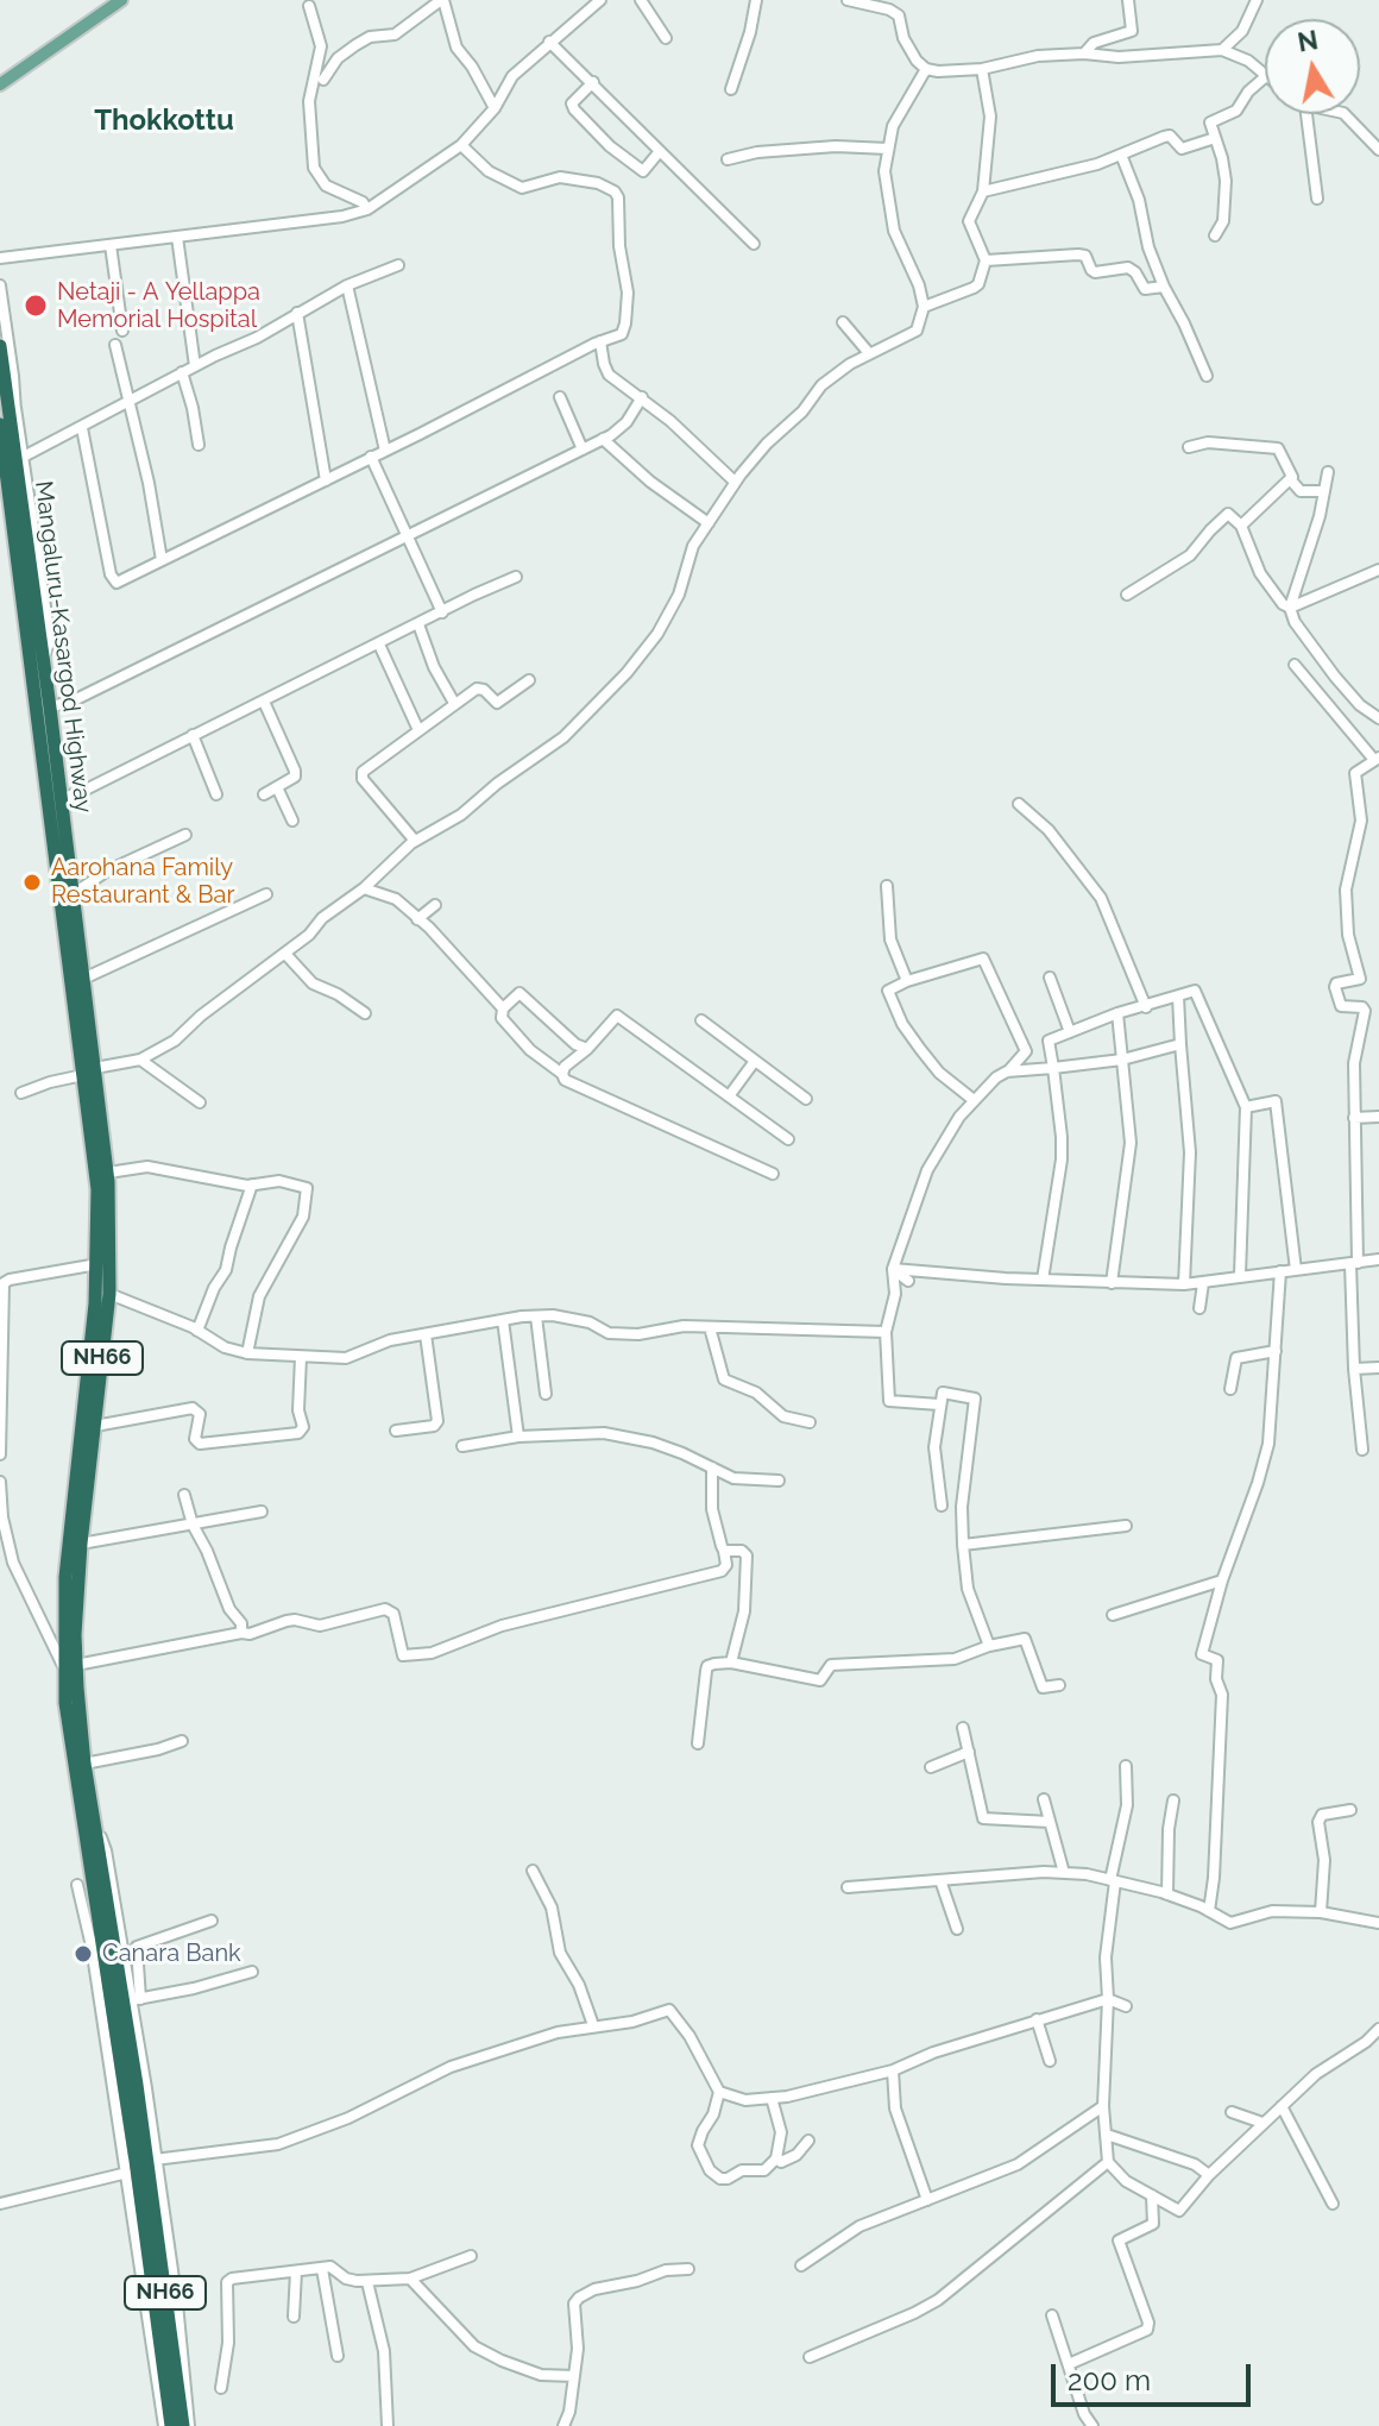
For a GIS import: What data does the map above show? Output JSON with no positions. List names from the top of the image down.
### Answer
{
  "streets": {
    "highway": ["Mangaluru-Kasargod Highway", "NH66"]
  },
  "districts": ["Thokkottu"],
  "places": ["Netaji - A Yellappa Memorial Hospital", "Aarohana Family Restaurant & Bar", "Canara Bank"],
  "scale_bar": "200 m",
  "north": "top"
}
